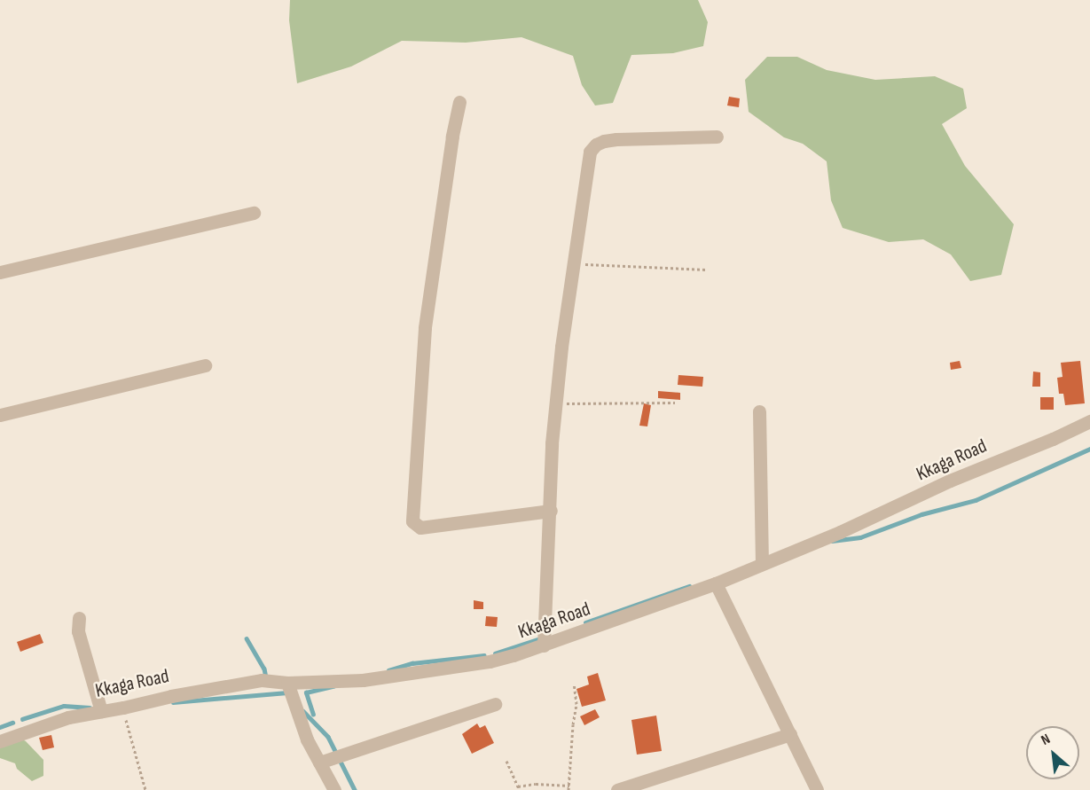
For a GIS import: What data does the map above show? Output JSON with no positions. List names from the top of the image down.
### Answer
{
  "streets": {
    "street": ["Kkaga Road"]
  },
  "north": "top left"
}
